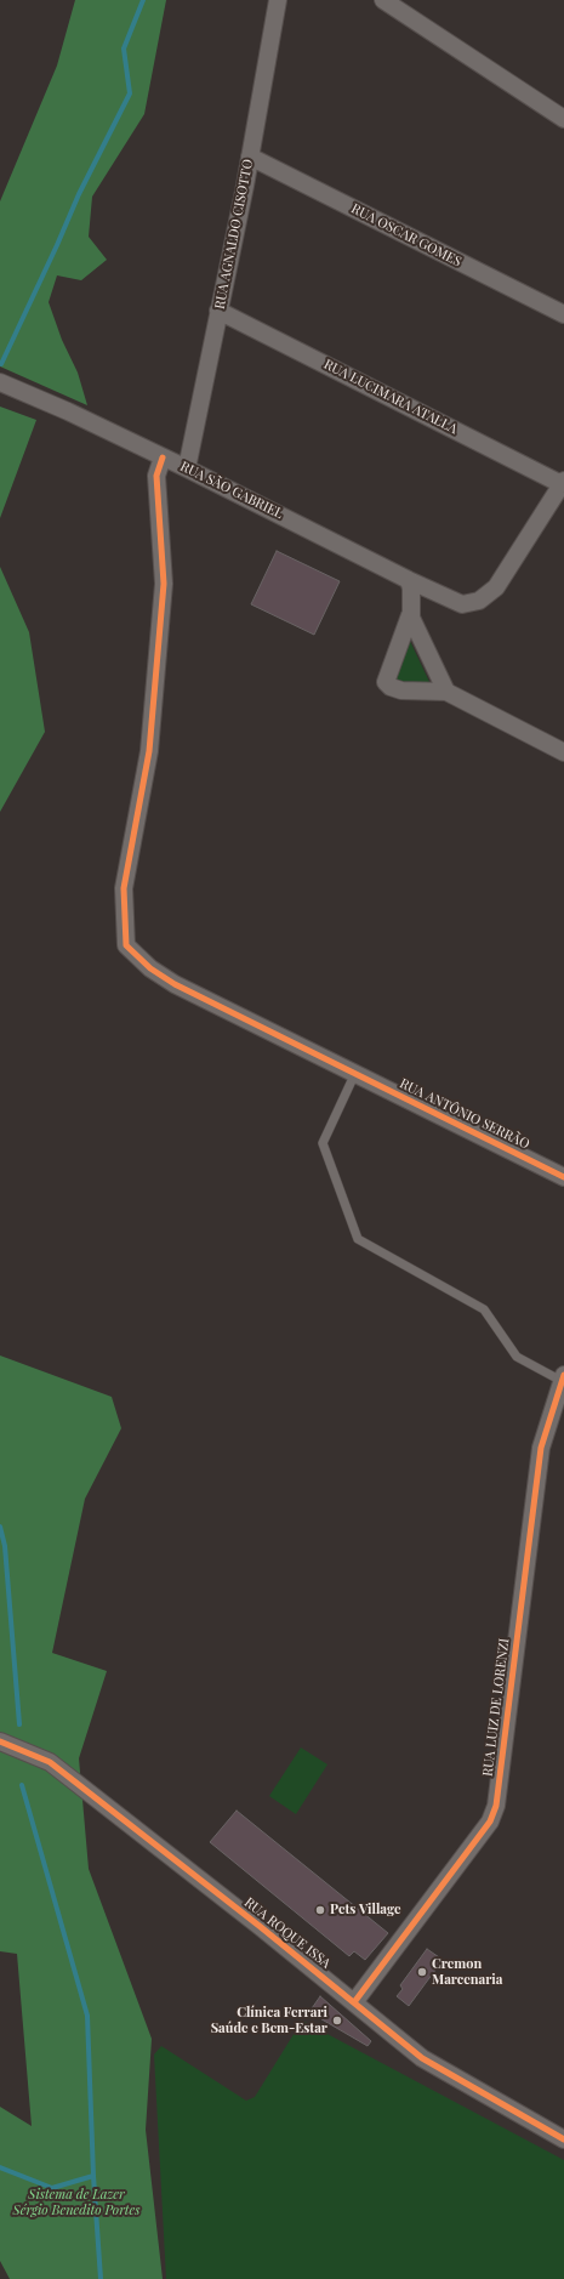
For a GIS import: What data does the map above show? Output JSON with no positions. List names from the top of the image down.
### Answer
{
  "streets": {
    "street": [
      "RUA AGNALDO CISOTTO",
      "RUA OSCAR GOMES",
      "RUA LUCIMARA ATALLA",
      "RUA SÃO GABRIEL",
      "RUA ANTÔNIO SERRÃO",
      "RUA LUIZ DE LORENZI",
      "RUA ROQUE ISSA"
    ]
  },
  "crossings": [
    ["RUA AGNALDO CISOTTO", "RUA OSCAR GOMES"],
    ["RUA AGNALDO CISOTTO", "RUA LUCIMARA ATALLA"],
    ["RUA AGNALDO CISOTTO", "RUA SÃO GABRIEL"],
    ["RUA LUCIMARA ATALLA", "RUA SÃO GABRIEL"],
    ["RUA SÃO GABRIEL", "RUA ANTÔNIO SERRÃO"],
    ["RUA LUIZ DE LORENZI", "RUA ROQUE ISSA"]
  ],
  "parks": ["Sistema de Lazer Sérgio Benedito Portes"],
  "places": ["Pets Village", "Cremon Marcenaria", "Clínica Ferrari Saúde e Bem-Estar"]
}
